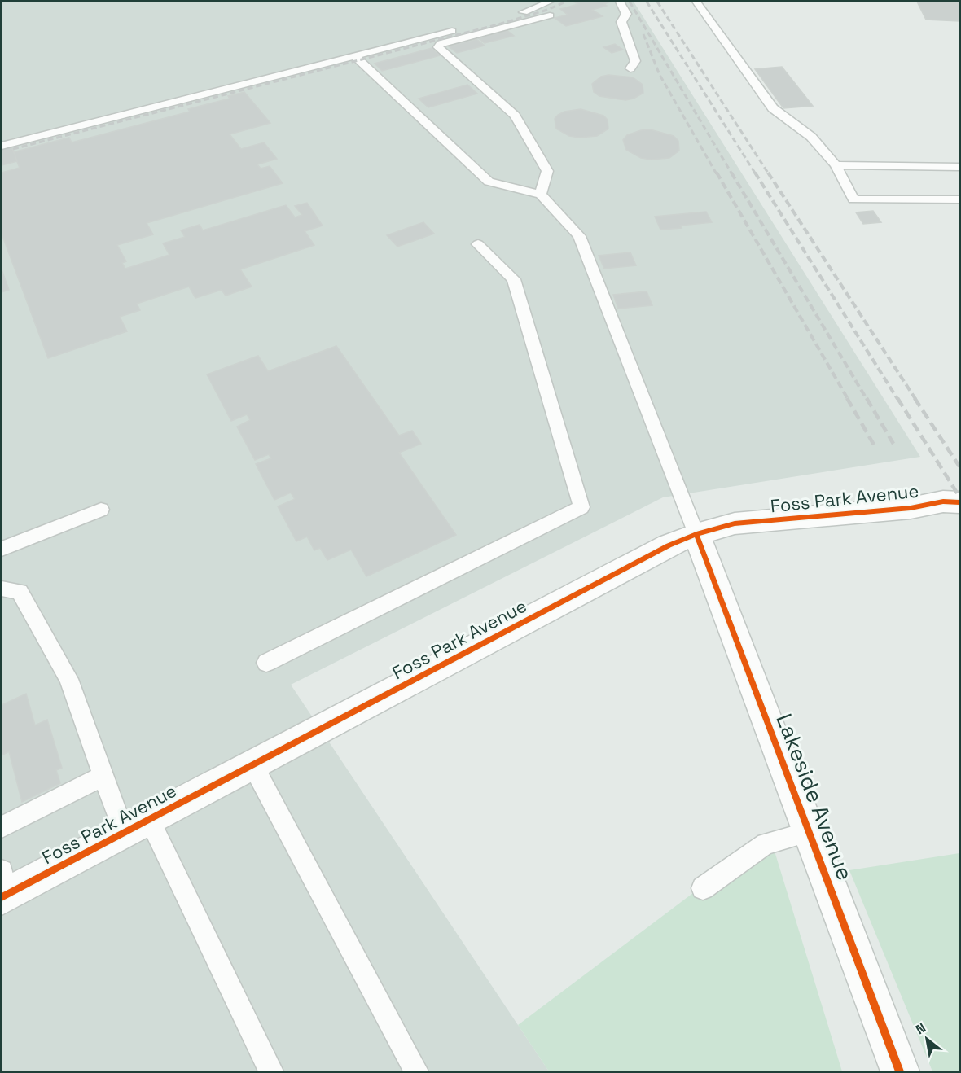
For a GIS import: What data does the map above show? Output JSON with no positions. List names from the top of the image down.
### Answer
{
  "streets": {
    "street": ["Foss Park Avenue", "Lakeside Avenue"]
  },
  "crossings": [
    ["Foss Park Avenue", "Lakeside Avenue"]
  ],
  "north": "top left"
}
